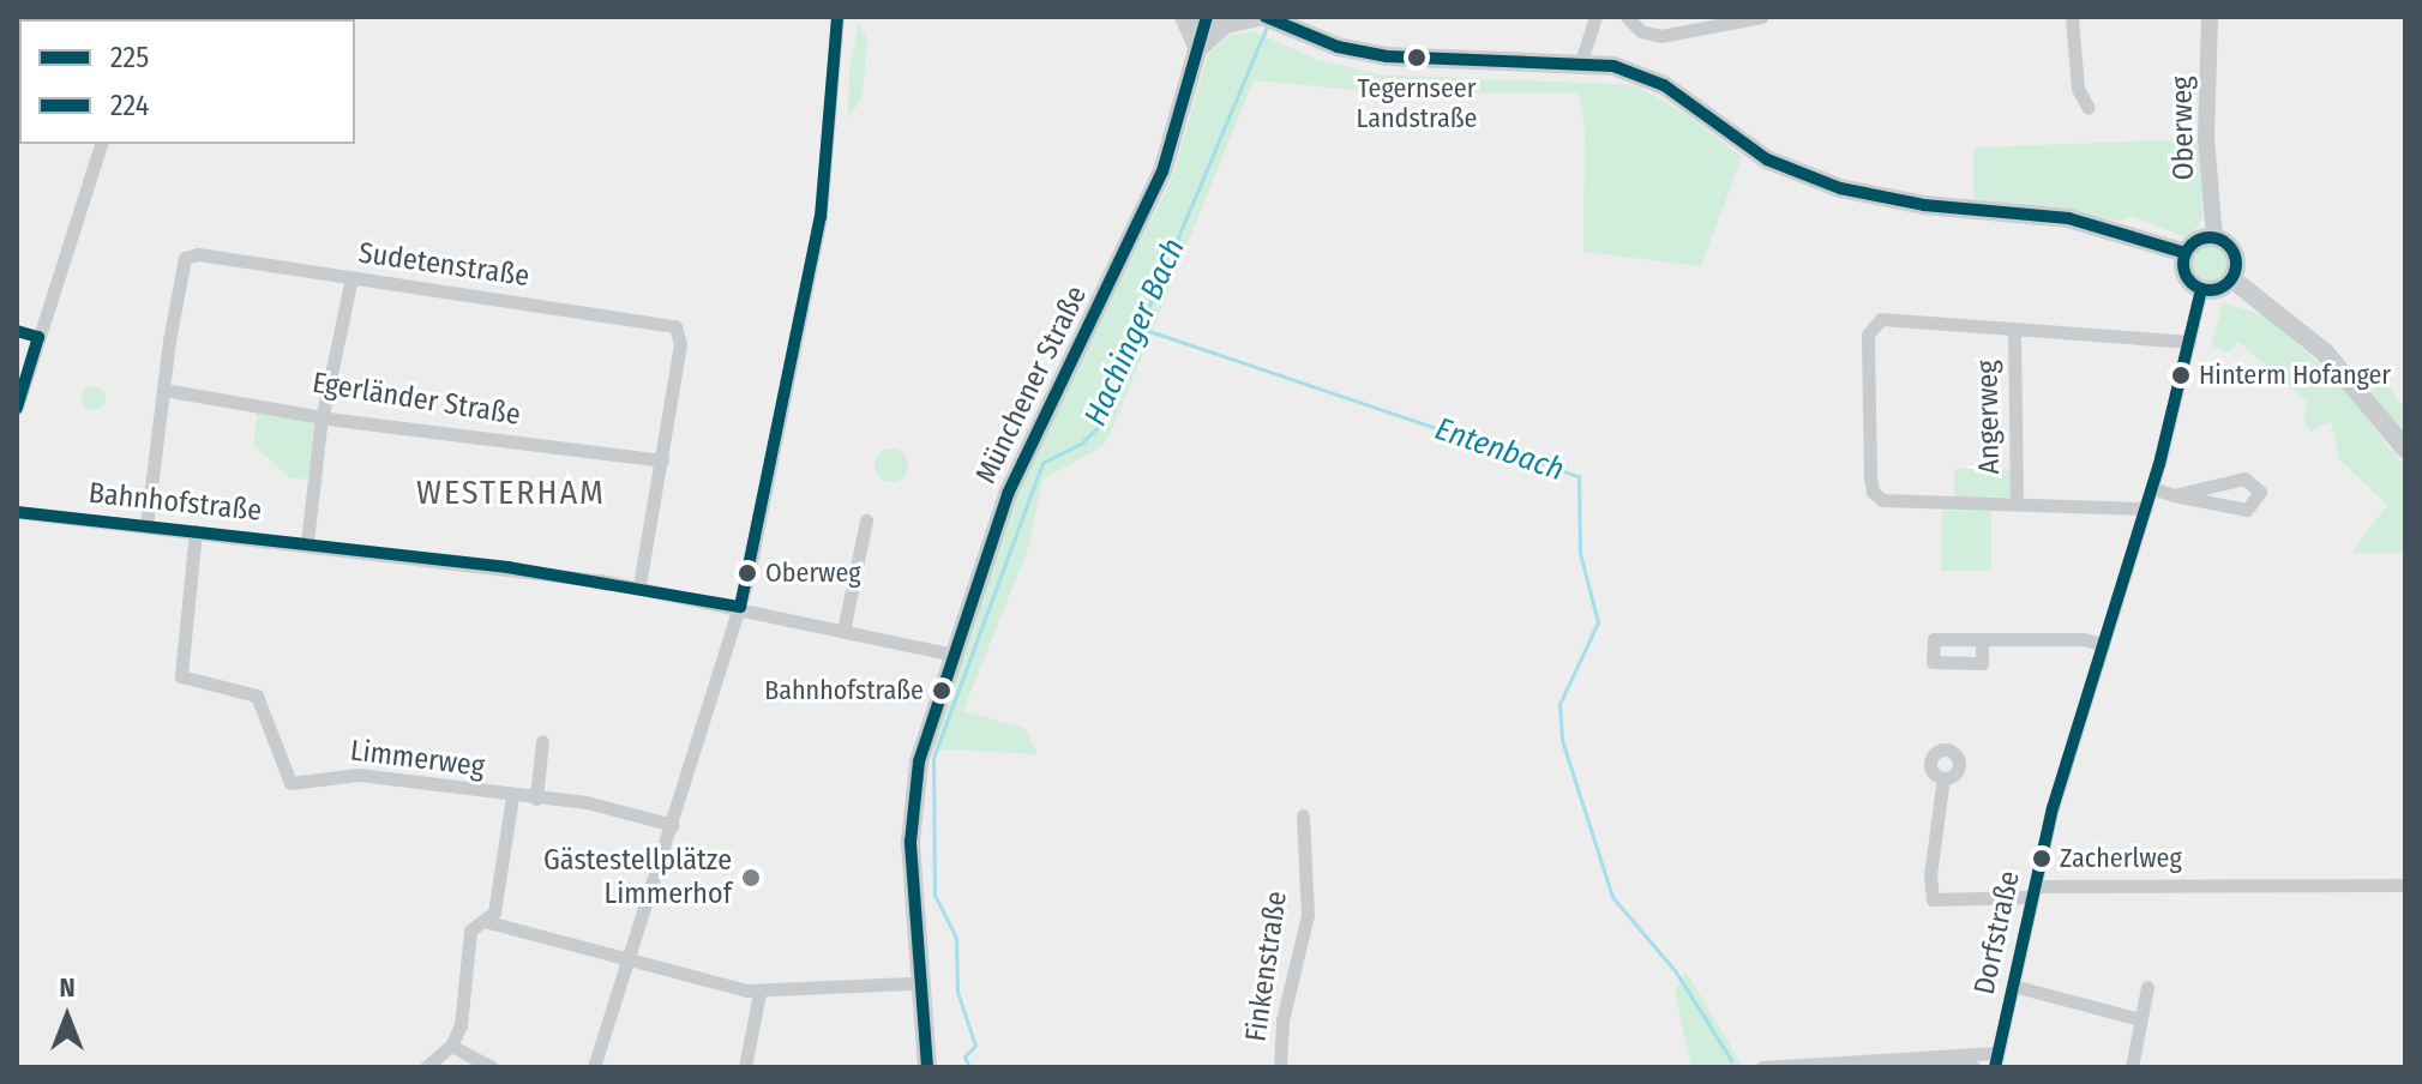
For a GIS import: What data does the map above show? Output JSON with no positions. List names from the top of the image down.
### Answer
{
  "streets": {
    "main road": ["Münchener Straße"],
    "street": [
      "Oberweg",
      "Sudetenstraße",
      "Egerländer Straße",
      "Angerweg",
      "Bahnhofstraße",
      "Limmerweg",
      "Dorfstraße",
      "Finkenstraße"
    ]
  },
  "crossings": [
    ["Oberweg", "Dorfstraße"],
    ["Sudetenstraße", "Egerländer Straße"],
    ["Münchener Straße", "Bahnhofstraße"],
    ["Bahnhofstraße", "Limmerweg"]
  ],
  "districts": ["WESTERHAM"],
  "water": ["Hachinger Bach", "Entenbach"],
  "places": [
    "Tegernseer Landstraße",
    "Hinterm Hofanger",
    "Oberweg",
    "Bahnhofstraße",
    "Zacherlweg",
    "Gästestellplätze Limmerhof"
  ],
  "lines": ["transit line 225", "transit line 224"],
  "legend": ["225", "224"],
  "north": "top"
}
